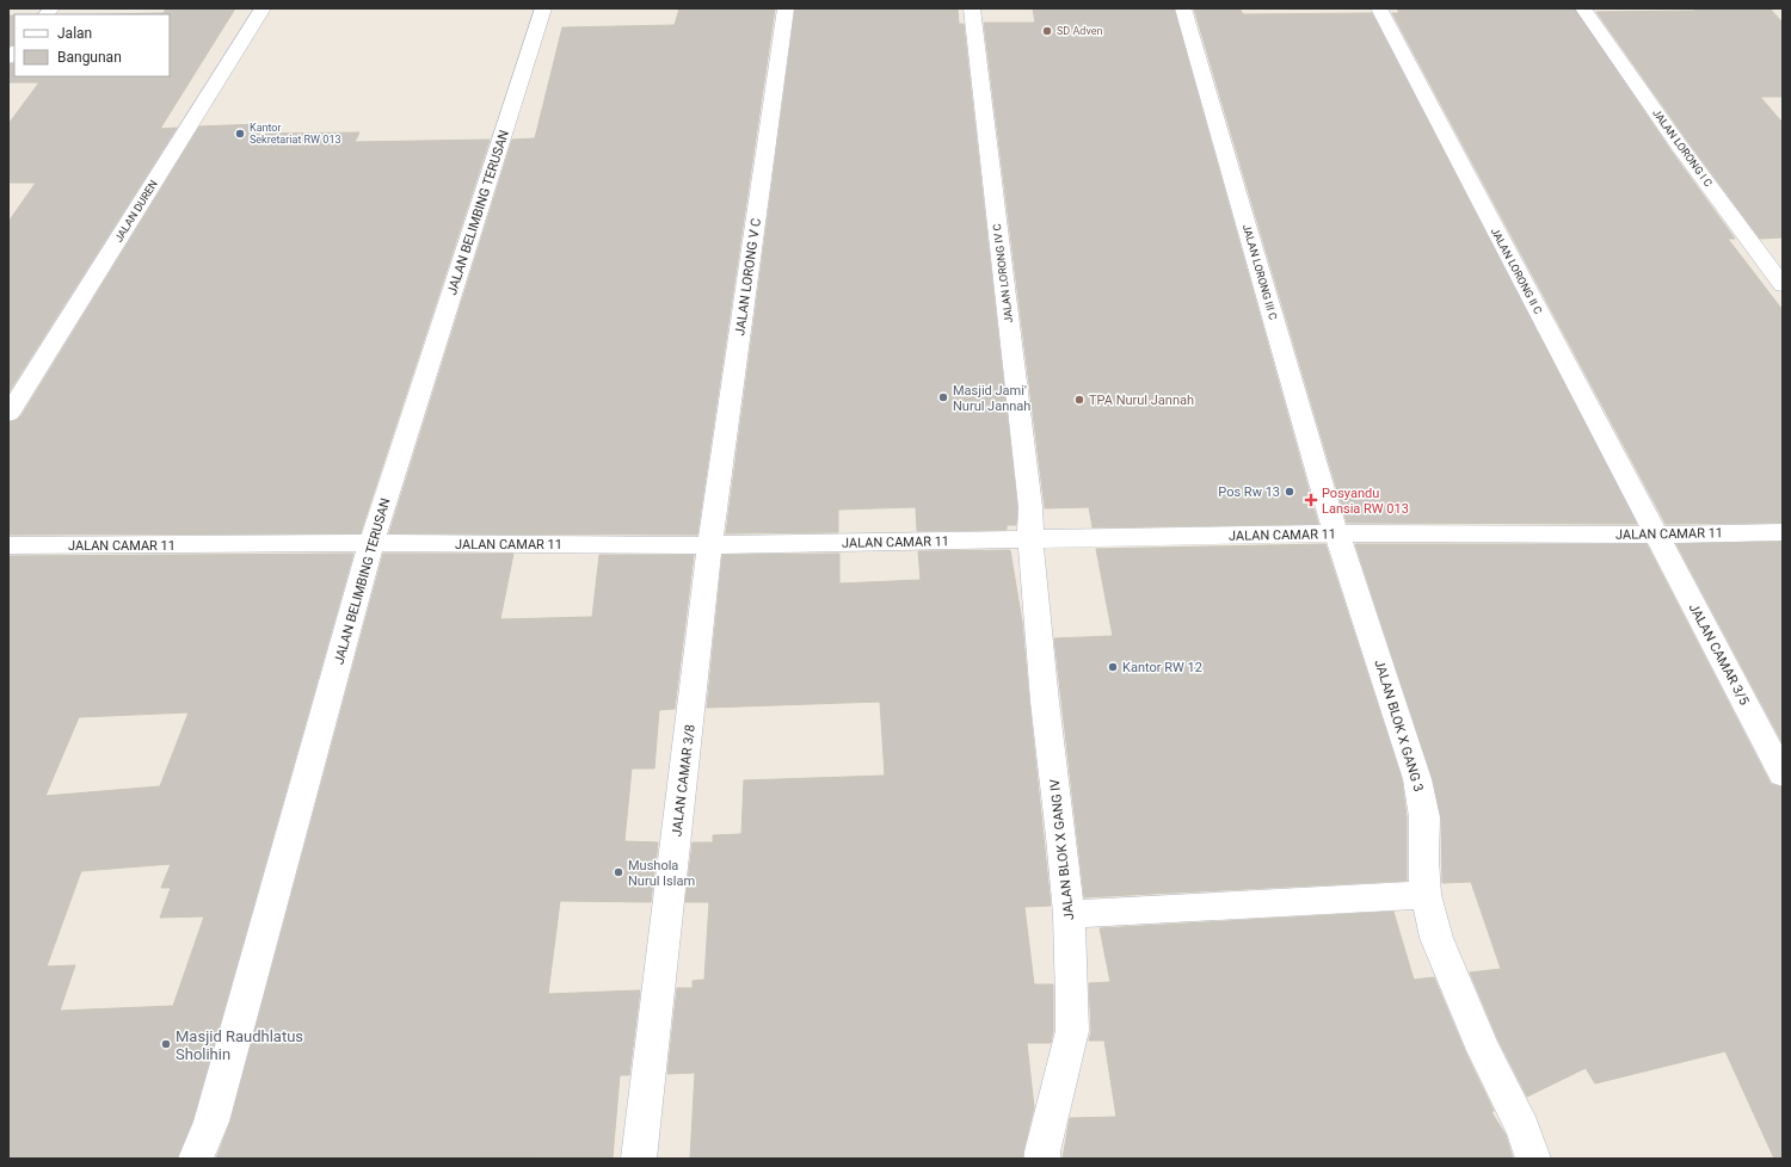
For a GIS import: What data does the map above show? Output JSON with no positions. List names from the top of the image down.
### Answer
{
  "streets": {
    "street": [
      "JALAN LORONG I C",
      "JALAN DUREN",
      "JALAN BELIMBING TERUSAN",
      "JALAN LORONG II C",
      "JALAN LORONG III C",
      "JALAN LORONG IV C",
      "JALAN LORONG V C",
      "JALAN CAMAR 11",
      "JALAN CAMAR 3/5",
      "JALAN BLOK X GANG 3",
      "JALAN CAMAR 3/8",
      "JALAN BLOK X GANG IV"
    ]
  },
  "crossings": [
    ["JALAN BELIMBING TERUSAN", "JALAN CAMAR 11"],
    ["JALAN LORONG II C", "JALAN CAMAR 11"],
    ["JALAN LORONG II C", "JALAN CAMAR 3/5"],
    ["JALAN LORONG III C", "JALAN CAMAR 11"],
    ["JALAN LORONG III C", "JALAN BLOK X GANG 3"],
    ["JALAN LORONG IV C", "JALAN CAMAR 11"],
    ["JALAN LORONG IV C", "JALAN BLOK X GANG IV"],
    ["JALAN LORONG V C", "JALAN CAMAR 11"],
    ["JALAN LORONG V C", "JALAN CAMAR 3/8"],
    ["JALAN CAMAR 11", "JALAN CAMAR 3/5"],
    ["JALAN CAMAR 11", "JALAN BLOK X GANG 3"],
    ["JALAN CAMAR 11", "JALAN CAMAR 3/8"],
    ["JALAN CAMAR 11", "JALAN BLOK X GANG IV"]
  ],
  "places": {
    "other": [
      "SD Adven",
      "Kantor Sekretariat RW 013",
      "Masjid Jami' Nurul Jannah",
      "TPA Nurul Jannah",
      "Pos Rw 13",
      "Kantor RW 12",
      "Mushola Nurul Islam",
      "Masjid Raudhlatus Sholihin"
    ],
    "health": ["Posyandu Lansia RW 013"]
  },
  "legend": ["Jalan", "Bangunan"]
}
